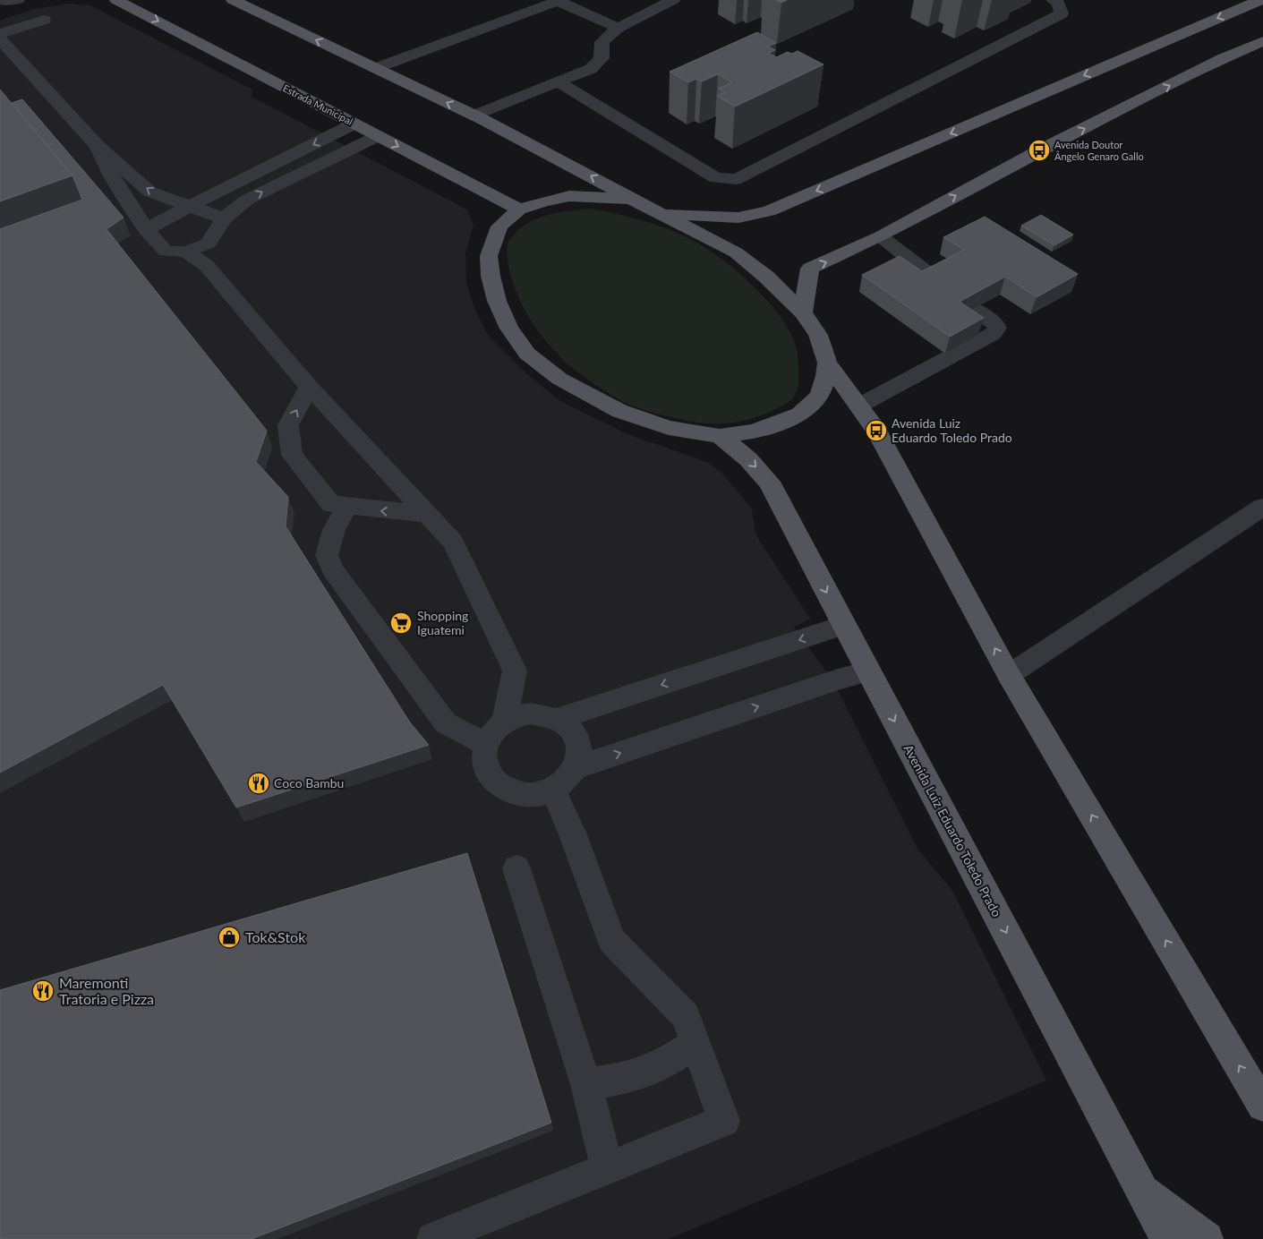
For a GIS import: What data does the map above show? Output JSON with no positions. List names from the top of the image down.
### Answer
{
  "streets": {
    "main road": ["Estrada Municipal", "Avenida Luiz Eduardo Toledo Prado"]
  },
  "places": {
    "bus stop": ["Avenida Doutor Ângelo Genaro Gallo", "Avenida Luiz Eduardo Toledo Prado"],
    "supermarket": ["Shopping Iguatemi"],
    "restaurant": ["Coco Bambu", "Maremonti Tratoria e Pizza"],
    "shop": ["Tok&Stok"]
  }
}
